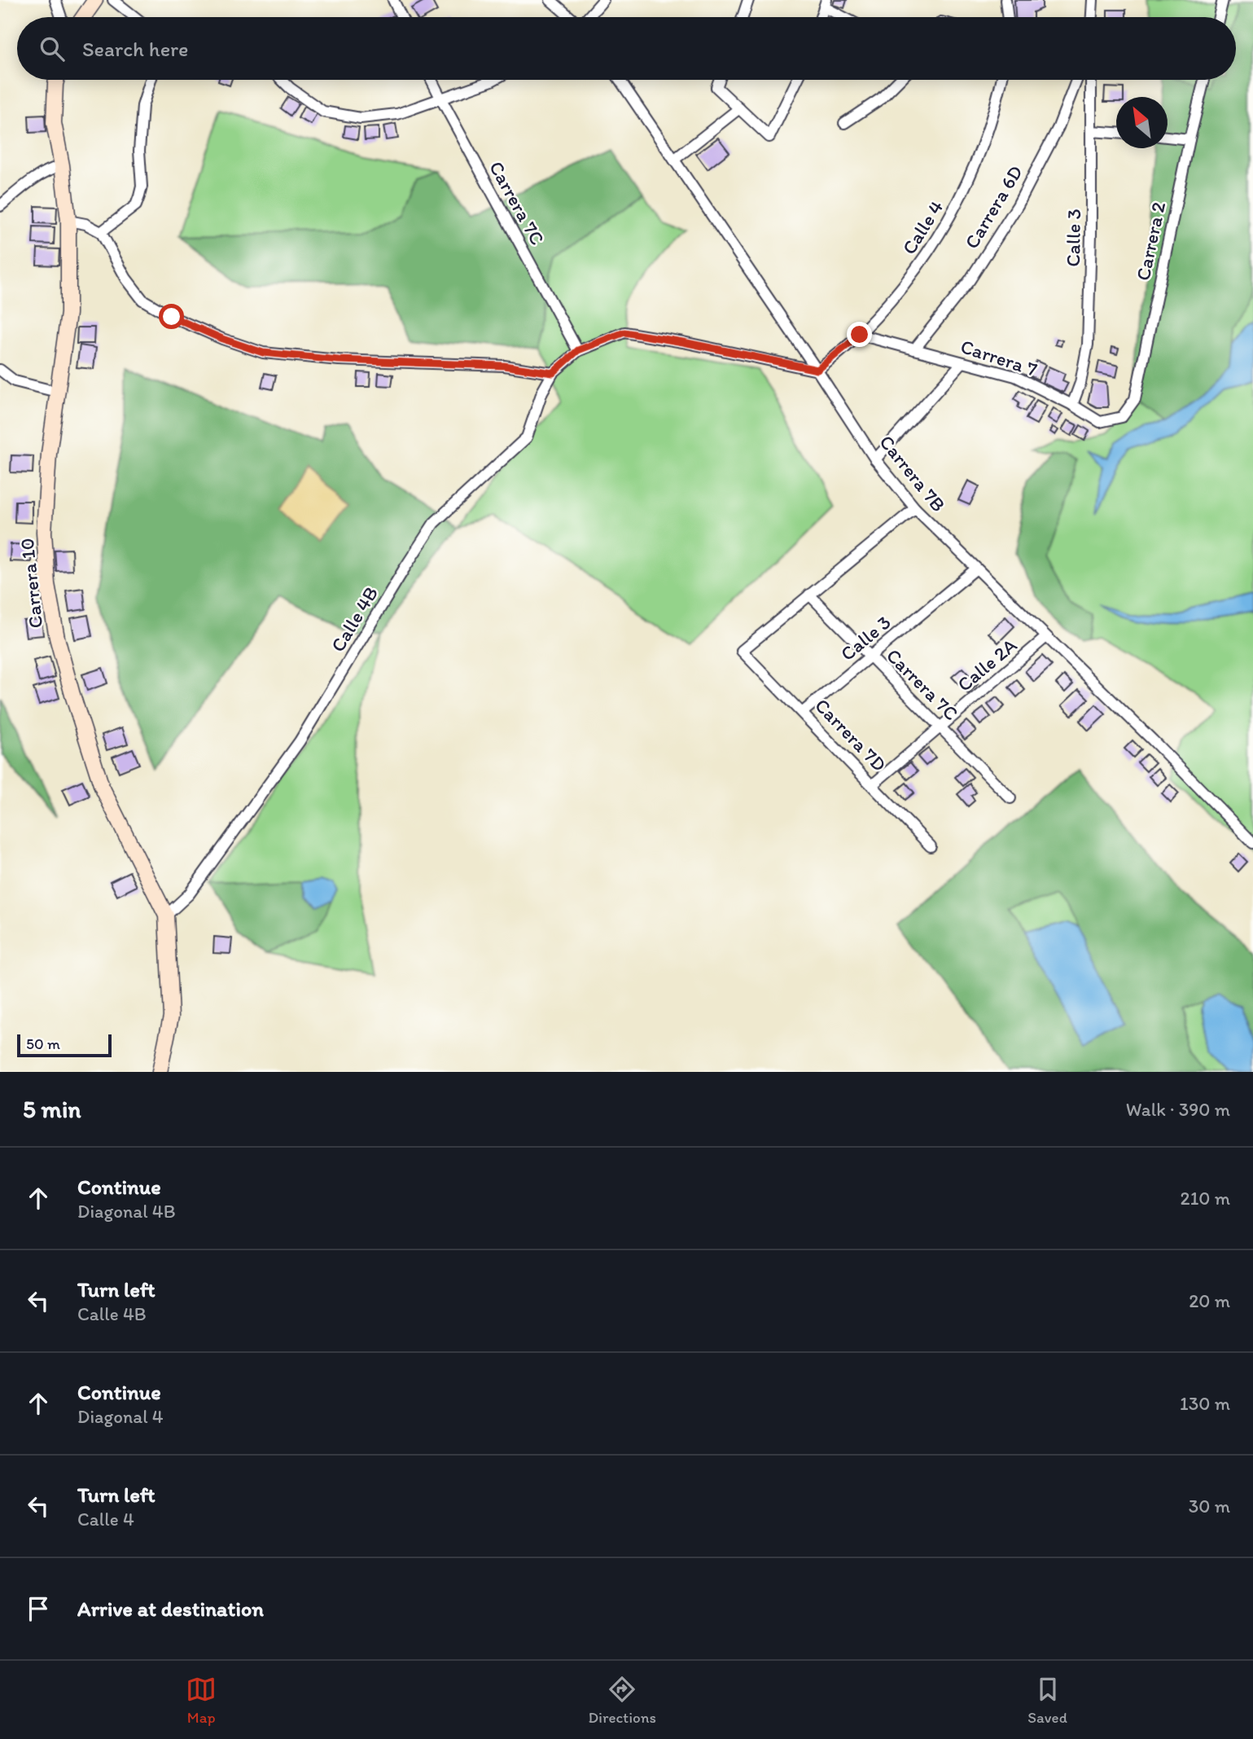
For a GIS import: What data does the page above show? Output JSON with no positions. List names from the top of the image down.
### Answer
{
  "streets": {
    "street": [
      "Carrera 7C",
      "Carrera 6D",
      "Calle 4",
      "Calle 3",
      "Carrera 2",
      "Carrera 7",
      "Carrera 7B",
      "Carrera 10",
      "Calle 4B",
      "Calle 2A",
      "Carrera 7D"
    ]
  },
  "crossings": [
    ["Carrera 7C", "Calle 3"],
    ["Carrera 7C", "Calle 4B"],
    ["Carrera 7C", "Calle 2A"],
    ["Carrera 7C", "Carrera 7D"],
    ["Carrera 6D", "Carrera 7"],
    ["Calle 4", "Carrera 7"],
    ["Calle 4", "Carrera 7B"],
    ["Calle 3", "Carrera 7"],
    ["Calle 3", "Carrera 7B"],
    ["Calle 3", "Carrera 7D"],
    ["Carrera 2", "Carrera 7"],
    ["Carrera 7B", "Calle 2A"],
    ["Carrera 10", "Calle 4B"],
    ["Calle 2A", "Carrera 7D"]
  ],
  "scale_bar": "50 m",
  "north": "top left",
  "page": {
    "search": "Search here",
    "scale": "50 m",
    "heading": ["5 min", "Walk · 390 m"],
    "list": [
      ["Continue", "Diagonal 4B", "210 m"],
      ["Turn left", "Calle 4B", "20 m"],
      ["Continue", "Diagonal 4", "130 m"],
      ["Turn left", "Calle 4", "30 m"],
      "Arrive at destination"
    ],
    "nav": ["Map", "Directions", "Saved"]
  }
}
